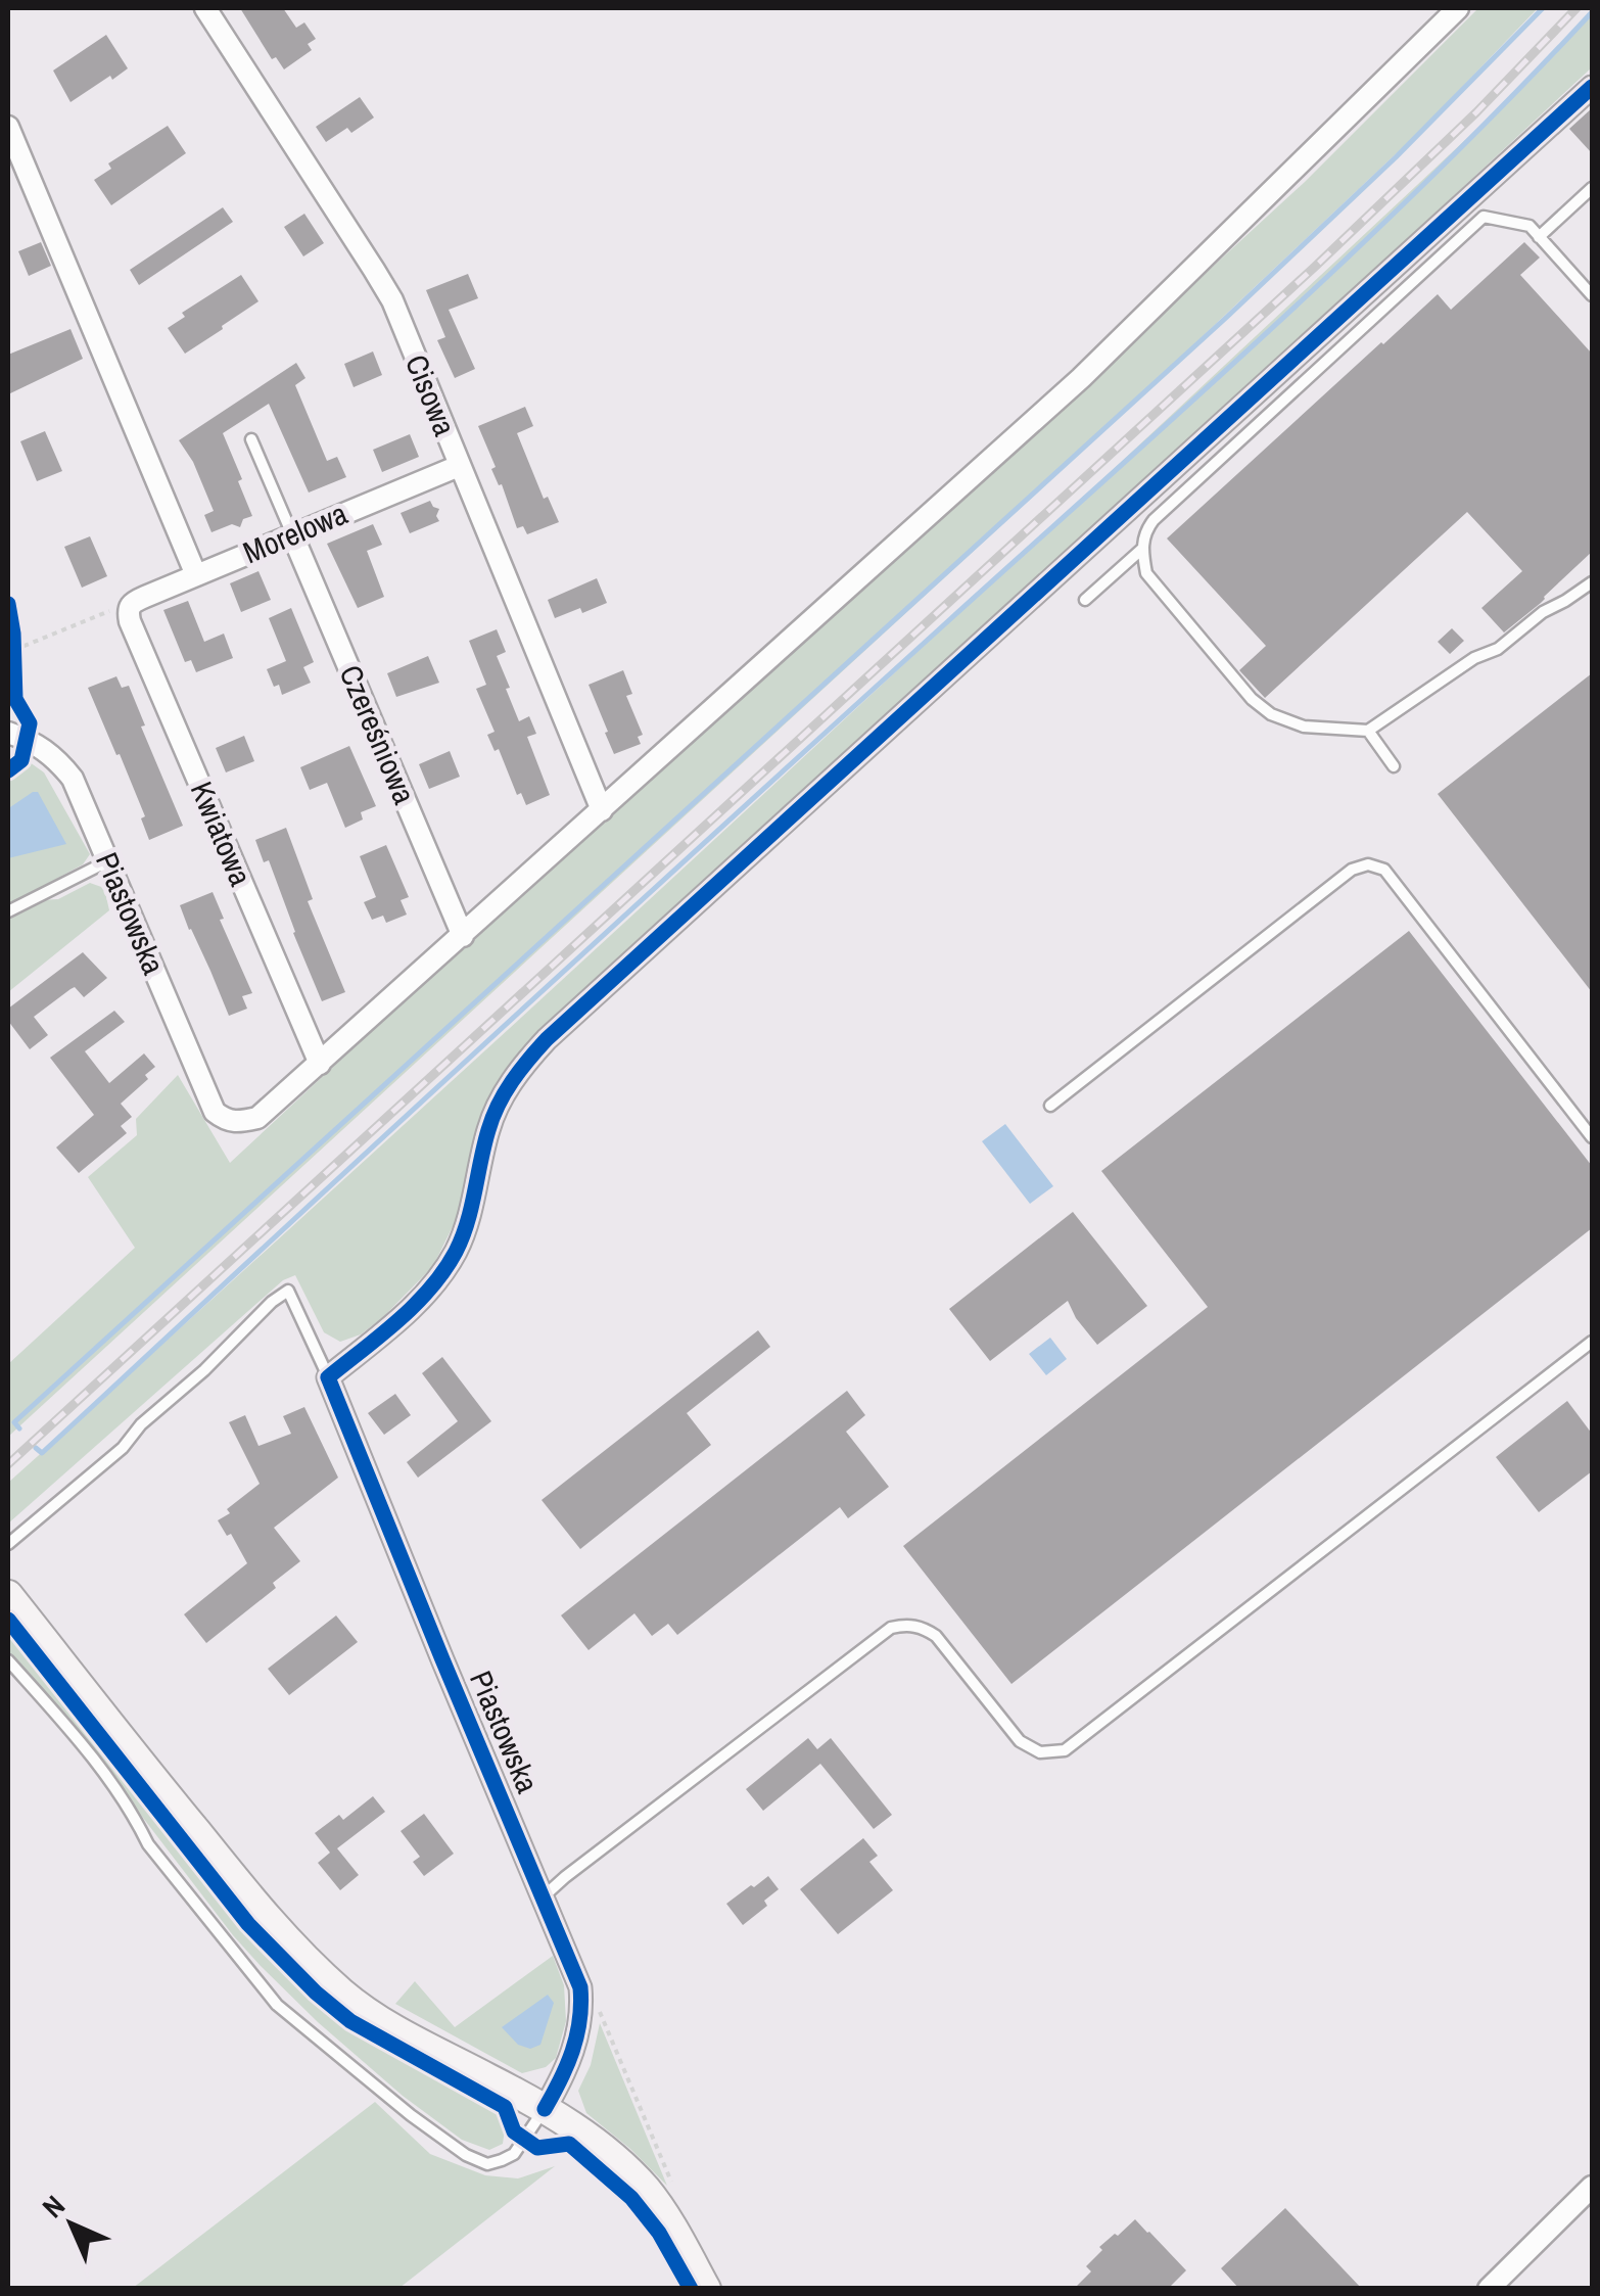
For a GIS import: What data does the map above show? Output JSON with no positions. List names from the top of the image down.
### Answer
{
  "streets": {
    "street": [
      "Cisowa",
      "Morelowa",
      "Czereśniowa",
      "Kwiatowa",
      "Piastowska"
    ]
  },
  "crossings": [
    ["Cisowa", "Morelowa"],
    ["Morelowa", "Czereśniowa"],
    ["Morelowa", "Kwiatowa"],
    ["Kwiatowa", "Piastowska"]
  ],
  "north": "top left"
}
